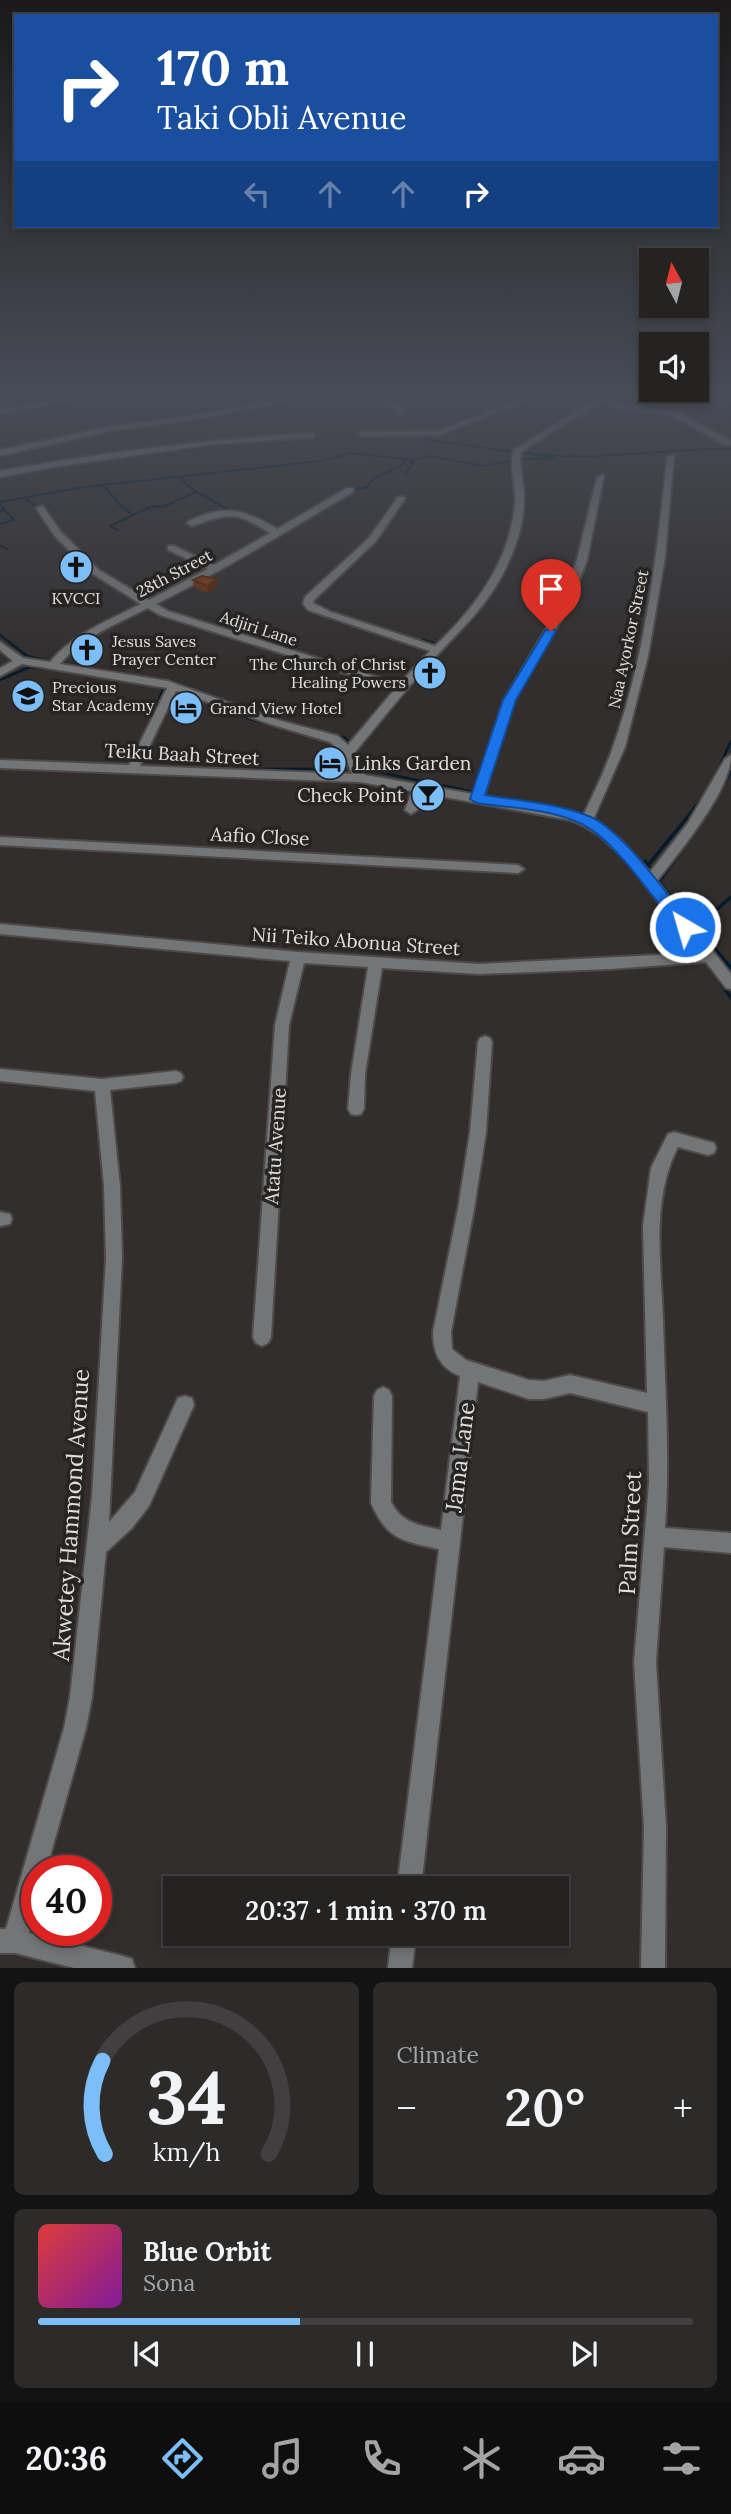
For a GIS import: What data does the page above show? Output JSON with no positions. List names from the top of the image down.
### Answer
{
  "streets": {
    "street": [
      "28th Street",
      "Adjiri Lane",
      "Naa Ayorkor Street",
      "Teiku Baah Street",
      "Aafio Close",
      "Nii Teiko Abonua Street",
      "Atatu Avenue",
      "Jama Lane",
      "Akwetey Hammond Avenue",
      "Palm Street"
    ]
  },
  "crossings": [
    ["28th Street", "Adjiri Lane"],
    ["Naa Ayorkor Street", "Teiku Baah Street"],
    ["Teiku Baah Street", "Nii Teiko Abonua Street"],
    ["Nii Teiko Abonua Street", "Atatu Avenue"]
  ],
  "places": {
    "church": ["KVCCI", "Jesus Saves Prayer Center", "The Church of Christ Healing Powers"],
    "school or university": ["Precious Star Academy"],
    "hotel": ["Grand View Hotel", "Links Garden"],
    "bar": ["Check Point"]
  },
  "north": "top",
  "page": {
    "turn": ["170 m", "Taki Obli Avenue"],
    "limit": "40",
    "trip": "20:37 · 1 min · 370 m",
    "tile": "Climate",
    "heat": ["−", "20°", "+"],
    "song": ["Blue Orbit", "Sona"],
    "tabs": "20:36",
    "gauge": ["34", "km/h"]
  }
}
